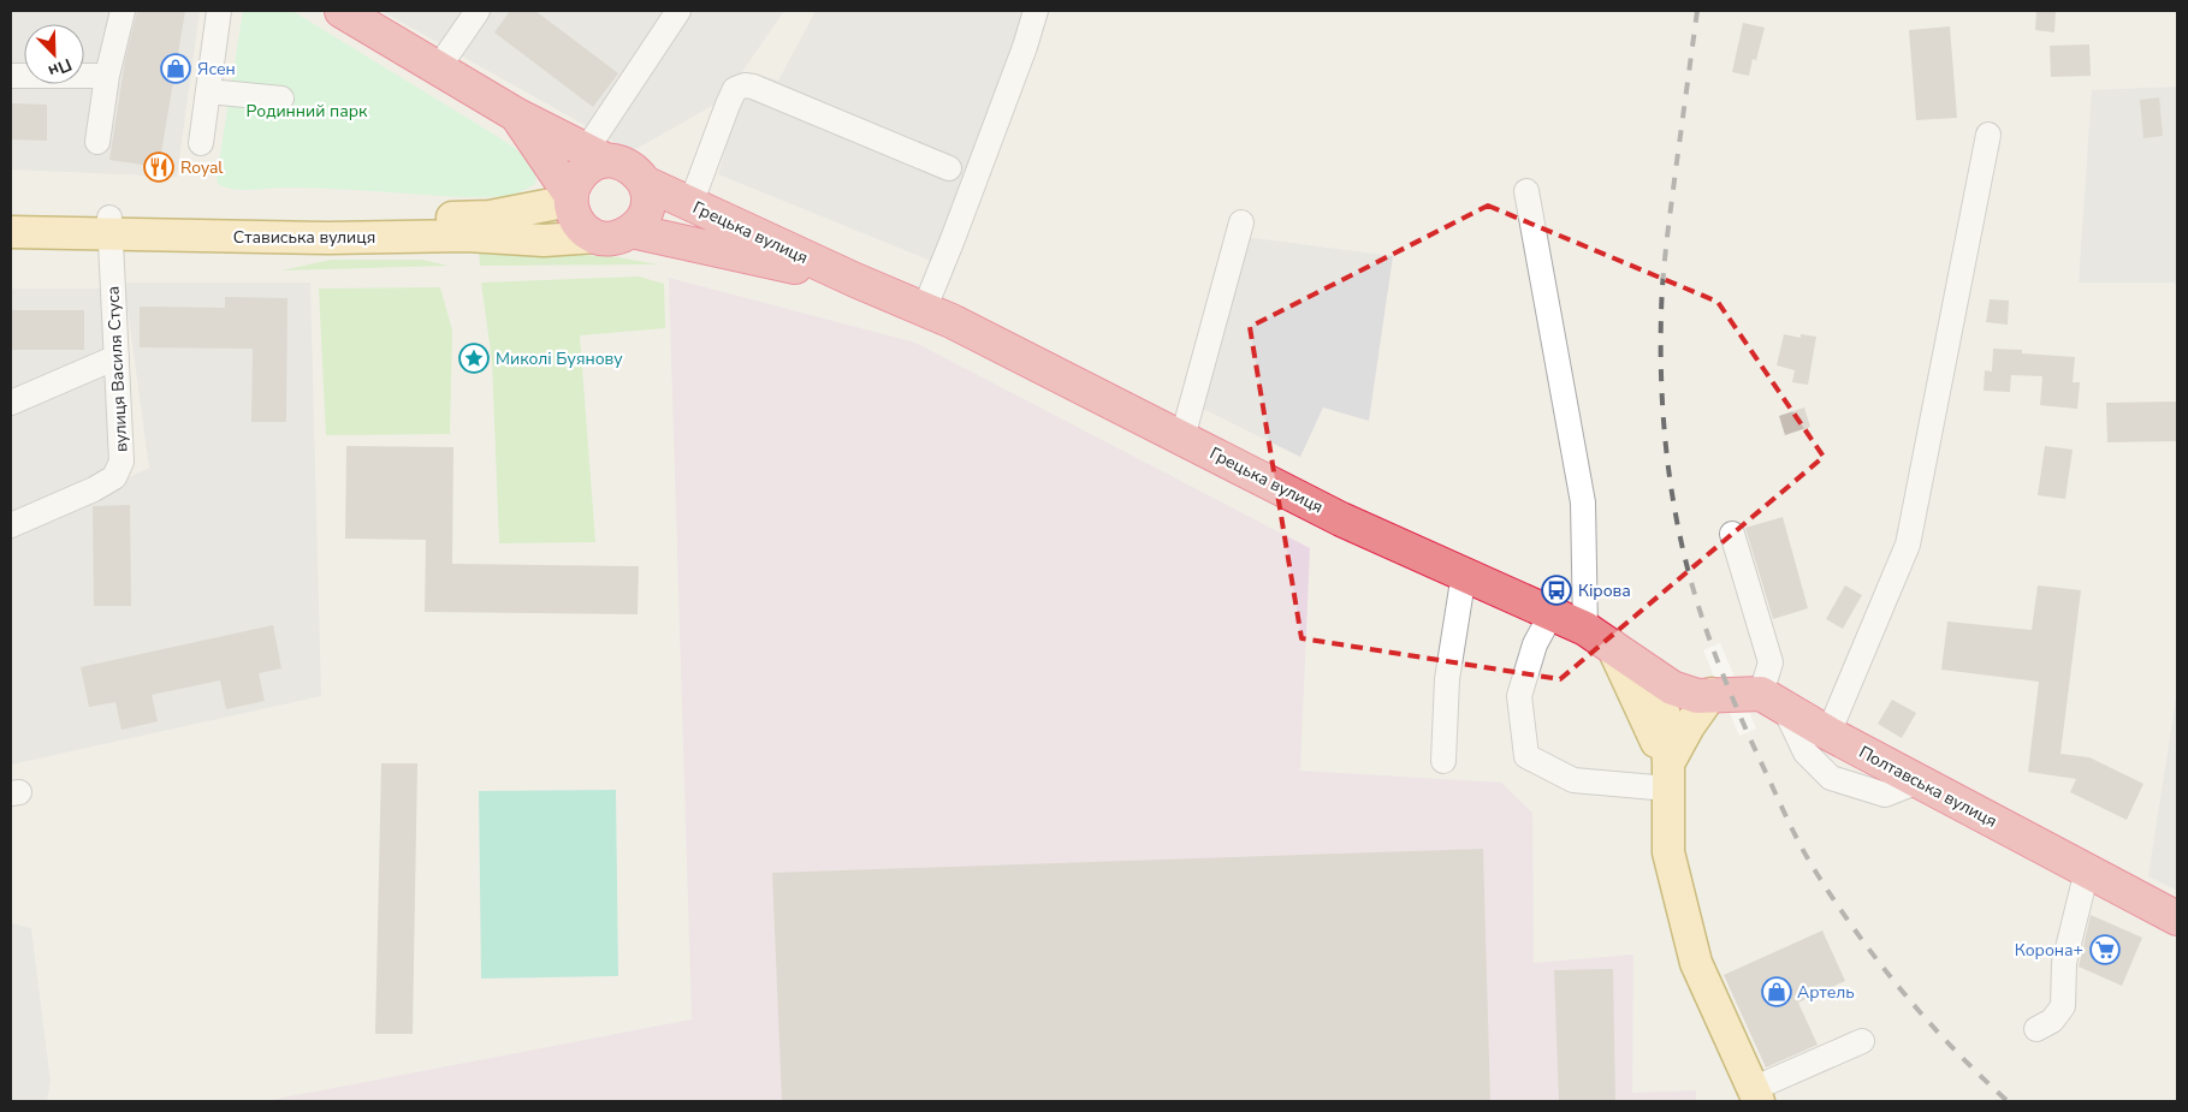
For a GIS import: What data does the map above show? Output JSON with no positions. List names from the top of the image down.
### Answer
{
  "streets": {
    "highway": ["Грецька вулиця", "Полтавська вулиця"],
    "main road": ["Стависька вулиця"],
    "street": ["вулиця Василя Стуса"]
  },
  "crossings": [
    ["Грецька вулиця", "Стависька вулиця"],
    ["Стависька вулиця", "вулиця Василя Стуса"]
  ],
  "parks": ["Родинний парк"],
  "places": {
    "shop": ["Ясен", "Артель"],
    "restaurant": ["Royal"],
    "place": ["Миколі Буянову"],
    "bus stop": ["Кірова"],
    "supermarket": ["Корона+"]
  },
  "north": "bottom right"
}
